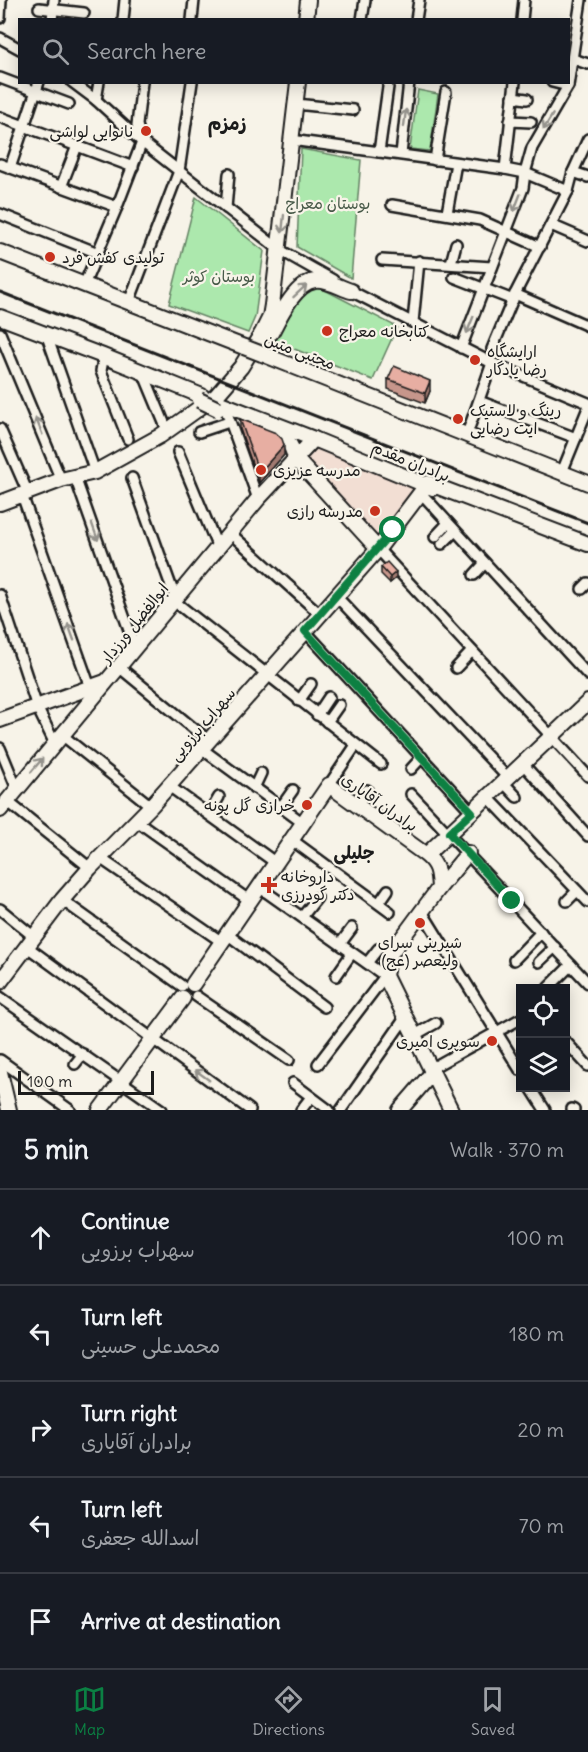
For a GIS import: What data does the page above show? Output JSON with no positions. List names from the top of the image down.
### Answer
{
  "streets": {
    "street": [
      "مجتبی متین",
      "برادران مقدم",
      "ابوالفضل ورزدار",
      "سهراب برزویی",
      "برادران آقایاری"
    ]
  },
  "crossings": [
    ["برادران مقدم", "ابوالفضل ورزدار"],
    ["برادران مقدم", "سهراب برزویی"]
  ],
  "districts": ["زمزم", "جلیلی"],
  "parks": ["بوستان معراج", "بوستان کوثر"],
  "places": {
    "other": [
      "نانوایی لواشی",
      "تولیدی کفش فرد",
      "کتابخانه معراج",
      "ارایشگاه رضا یادگار",
      "رینگ و لاستیک ایت رضایی",
      "مدرسه عزیزی",
      "مدرسه رازی",
      "خرازی گل پونه",
      "شیرینی سرای ولیعصر (عج)",
      "سوپری امیری"
    ],
    "health": ["داروخانه دکتر گودرزی"]
  },
  "scale_bar": "100 m",
  "page": {
    "search": "Search here",
    "scale": "100 m",
    "heading": ["5 min", "Walk · 370 m"],
    "list": [
      ["Continue", "سهراب برزویی", "100 m"],
      ["Turn left", "محمدعلی حسینی", "180 m"],
      ["Turn right", "برادران آقایاری", "20 m"],
      ["Turn left", "اسدالله جعفری", "70 m"],
      "Arrive at destination"
    ],
    "nav": ["Map", "Directions", "Saved"]
  }
}
